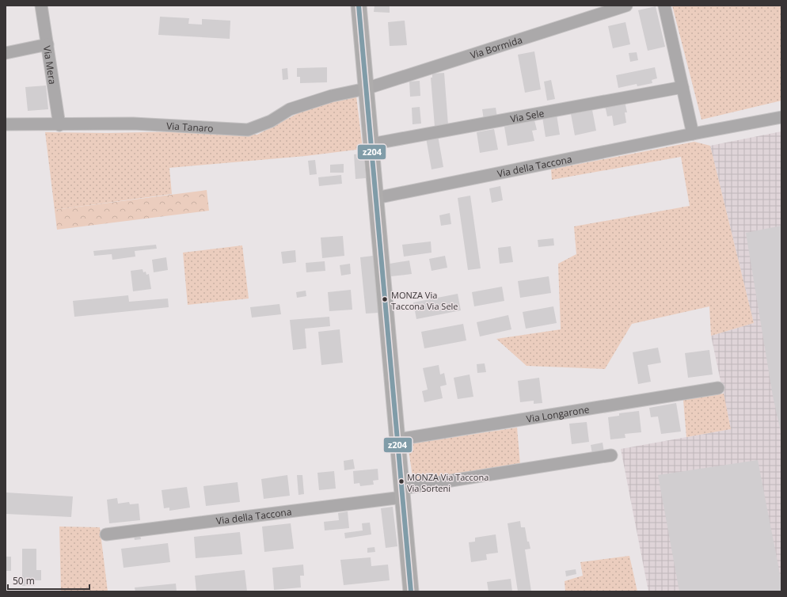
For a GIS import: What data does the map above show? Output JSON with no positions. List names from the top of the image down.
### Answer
{
  "streets": {
    "street": [
      "Via Bormida",
      "Via Mera",
      "Via Sele",
      "Via Tanaro",
      "Via della Taccona",
      "Via Longarone"
    ]
  },
  "crossings": [
    ["Via Bormida", "Via Tanaro"],
    ["Via Mera", "Via Tanaro"]
  ],
  "places": ["MONZA Via Taccona Via Sele", "MONZA Via Taccona Via Sorteni"],
  "lines": ["transit line z204"],
  "scale_bar": "50 m"
}
